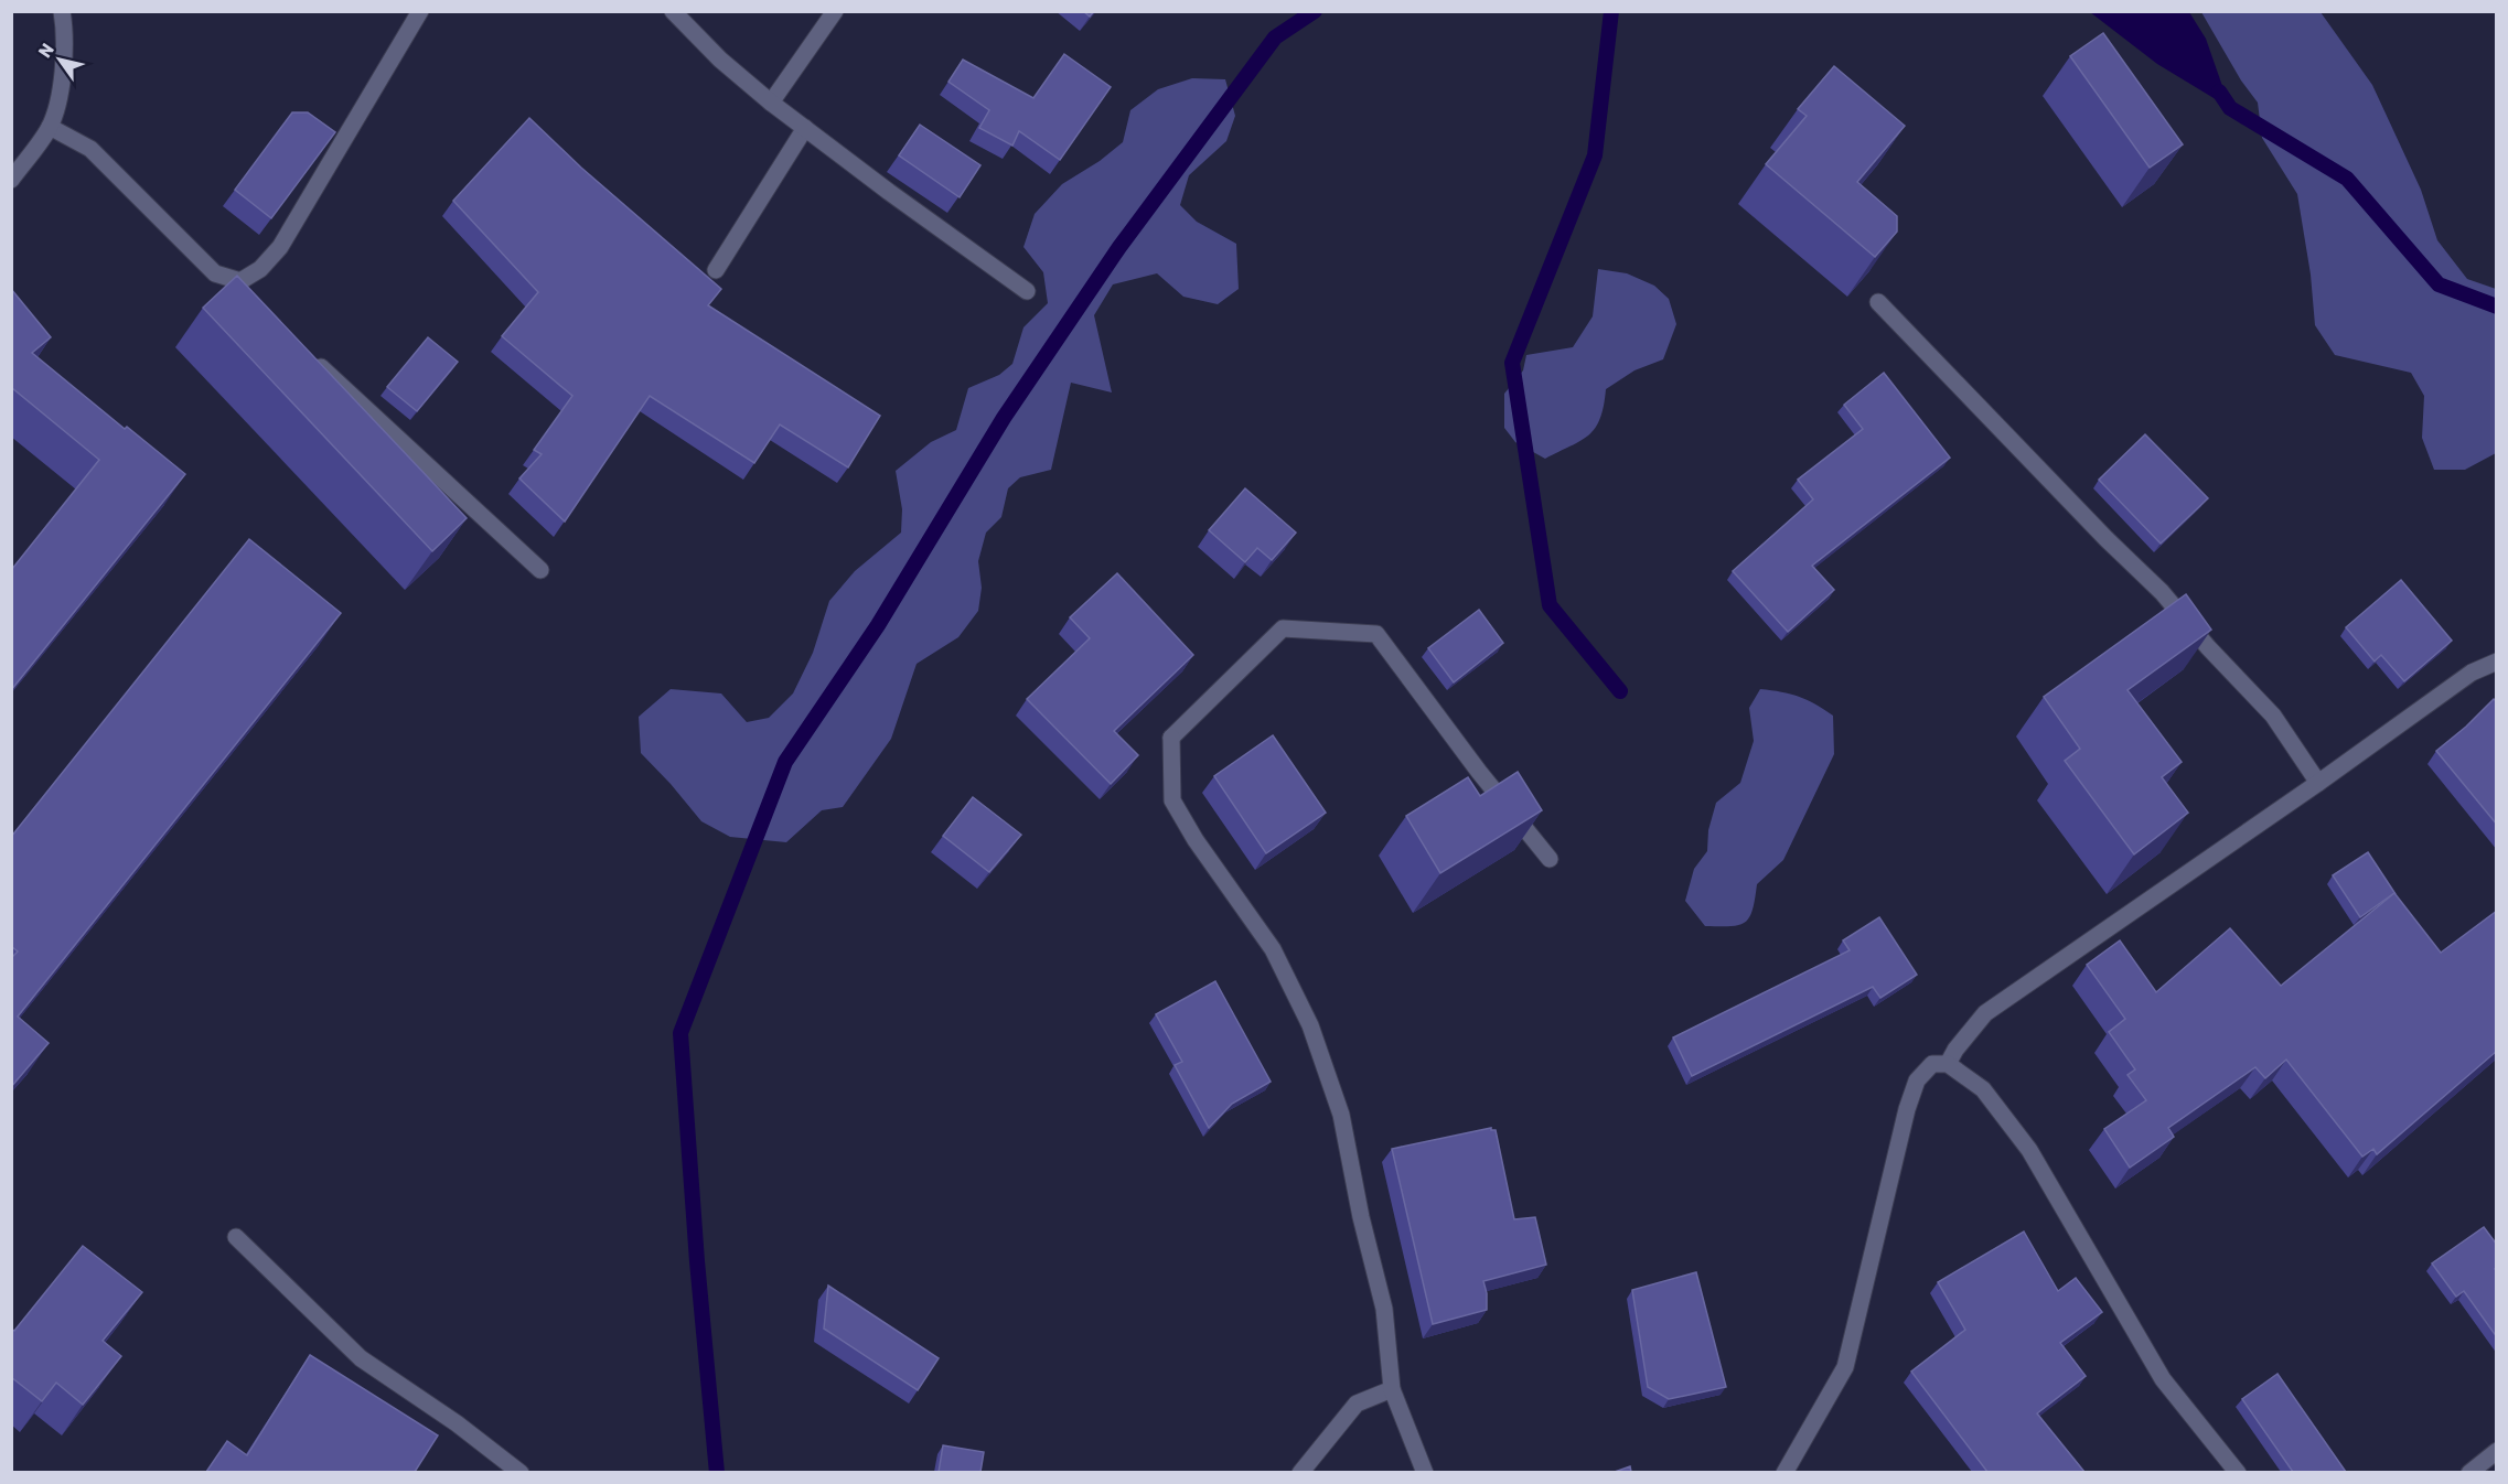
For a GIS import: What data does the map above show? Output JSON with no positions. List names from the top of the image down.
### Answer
{
  "north": "top left"
}
